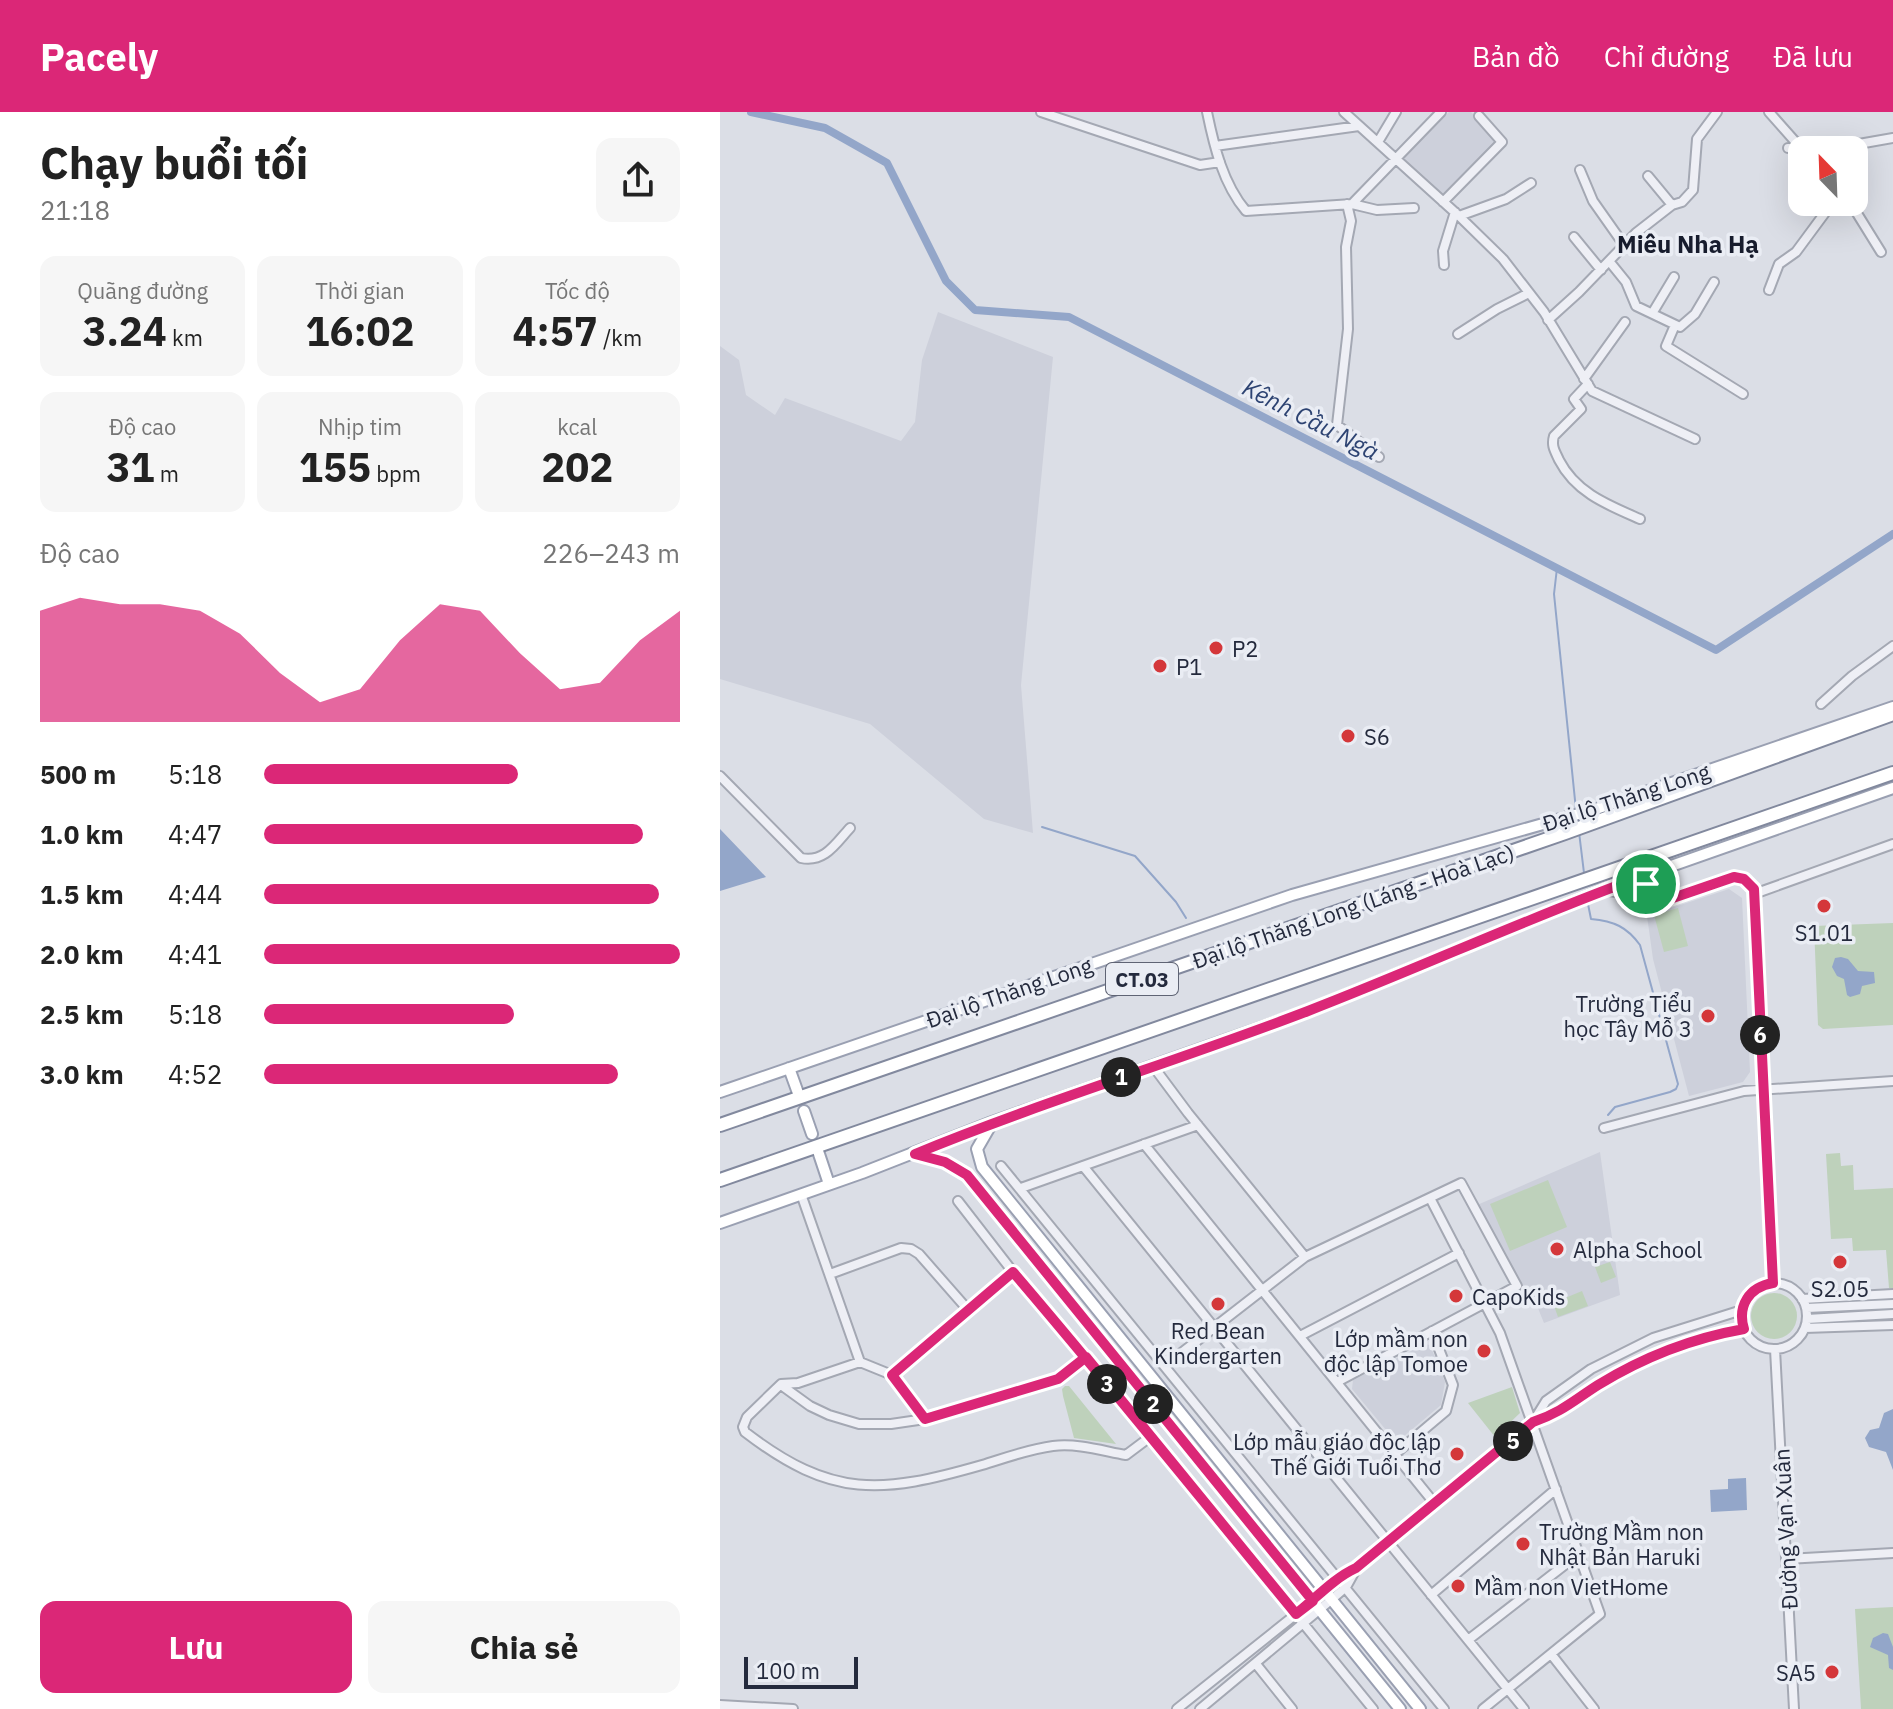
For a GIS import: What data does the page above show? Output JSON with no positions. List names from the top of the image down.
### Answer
{
  "streets": {
    "highway": ["Đại lộ Thăng Long (Láng - Hoà Lạc)", "CT.03"],
    "main road": ["Đại lộ Thăng Long"],
    "street": ["Đường Vạn Xuân"]
  },
  "districts": ["Miêu Nha Hạ"],
  "water": ["Kênh Cầu Ngà"],
  "places": [
    "P2",
    "P1",
    "S6",
    "S1.01",
    "Trường Tiểu học Tây Mỗ 3",
    "Alpha School",
    "S2.05",
    "CapoKids",
    "Red Bean Kindergarten",
    "Lớp mầm non độc lập Tomoe",
    "Lớp mẫu giáo độc lập Thế Giới Tuổi Thơ",
    "Trường Mầm non Nhật Bản Haruki",
    "Mầm non VietHome",
    "SA5"
  ],
  "scale_bar": "100 m",
  "north": "top left",
  "page": {
    "header": "Pacely",
    "nav": ["Bản đồ", "Chỉ đường", "Đã lưu"],
    "heading": ["Chạy buổi tối", "21:18"],
    "stats": [
      ["Quãng đường", "3.24 km"],
      ["Thời gian", "16:02"],
      ["Tốc độ", "4:57 /km"],
      ["Độ cao", "31 m"],
      ["Nhịp tim", "155 bpm"],
      ["kcal", "202"]
    ],
    "chart": ["Độ cao", "226–243 m"],
    "list": [
      {
        "name": "500 m",
        "note": "5:18"
      },
      {
        "name": "1.0 km",
        "note": "4:47"
      },
      {
        "name": "1.5 km",
        "note": "4:44"
      },
      {
        "name": "2.0 km",
        "note": "4:41"
      },
      {
        "name": "2.5 km",
        "note": "5:18"
      },
      {
        "name": "3.0 km",
        "note": "4:52"
      }
    ],
    "pins": [
      "6",
      "1",
      "3",
      "2",
      "5"
    ],
    "buttons": ["Lưu", "Chia sẻ"],
    "scale": "100 m"
  }
}
